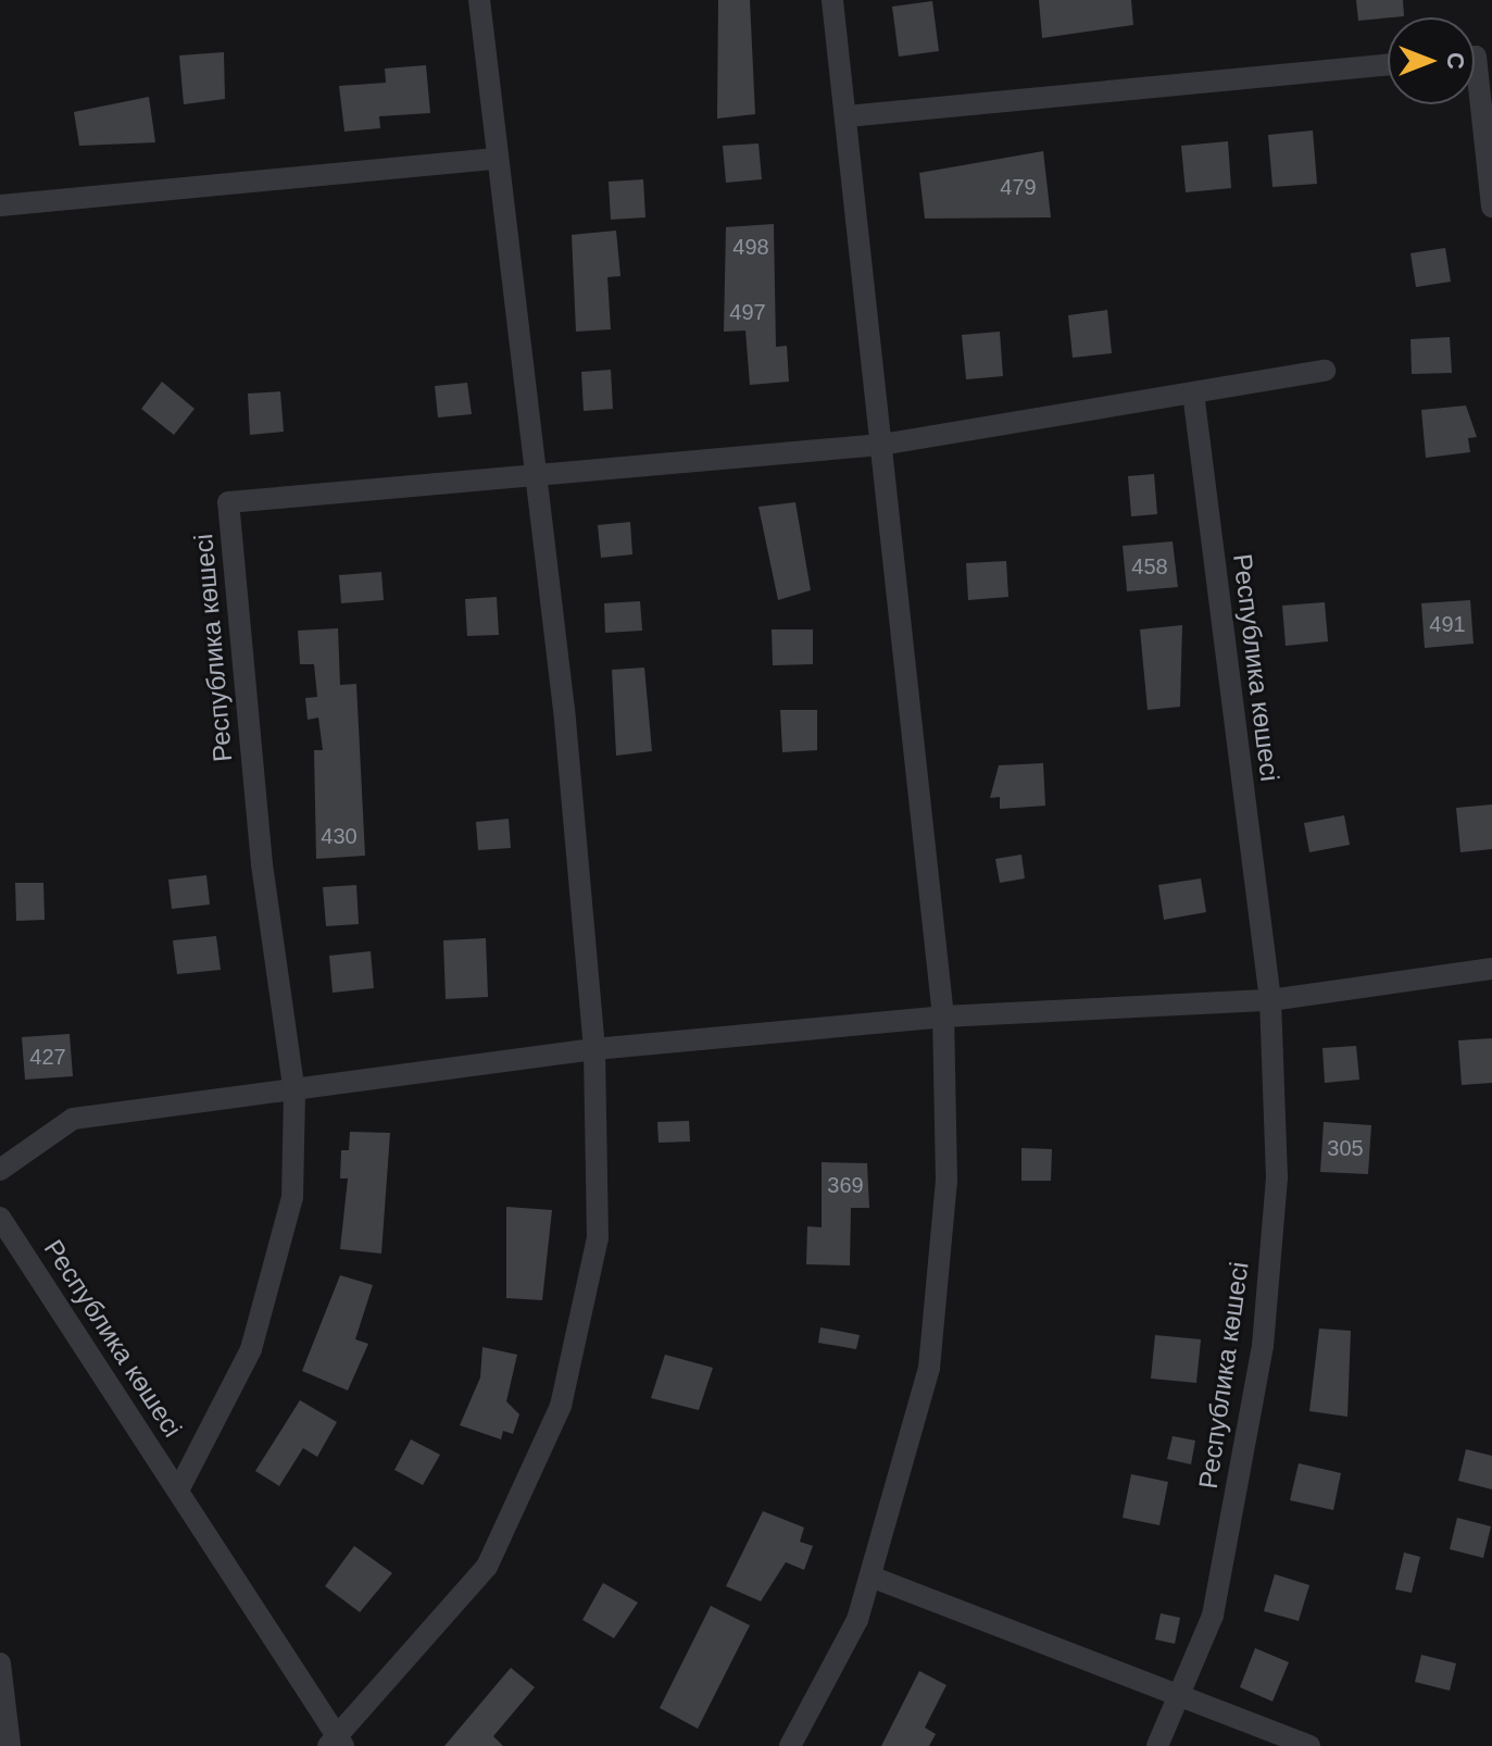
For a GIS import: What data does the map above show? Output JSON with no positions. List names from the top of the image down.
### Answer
{
  "streets": {
    "street": ["Республика көшесі"]
  },
  "house_numbers": [
    "479",
    "498",
    "497",
    "458",
    "491",
    "430",
    "427",
    "305",
    "369"
  ],
  "north": "right"
}
